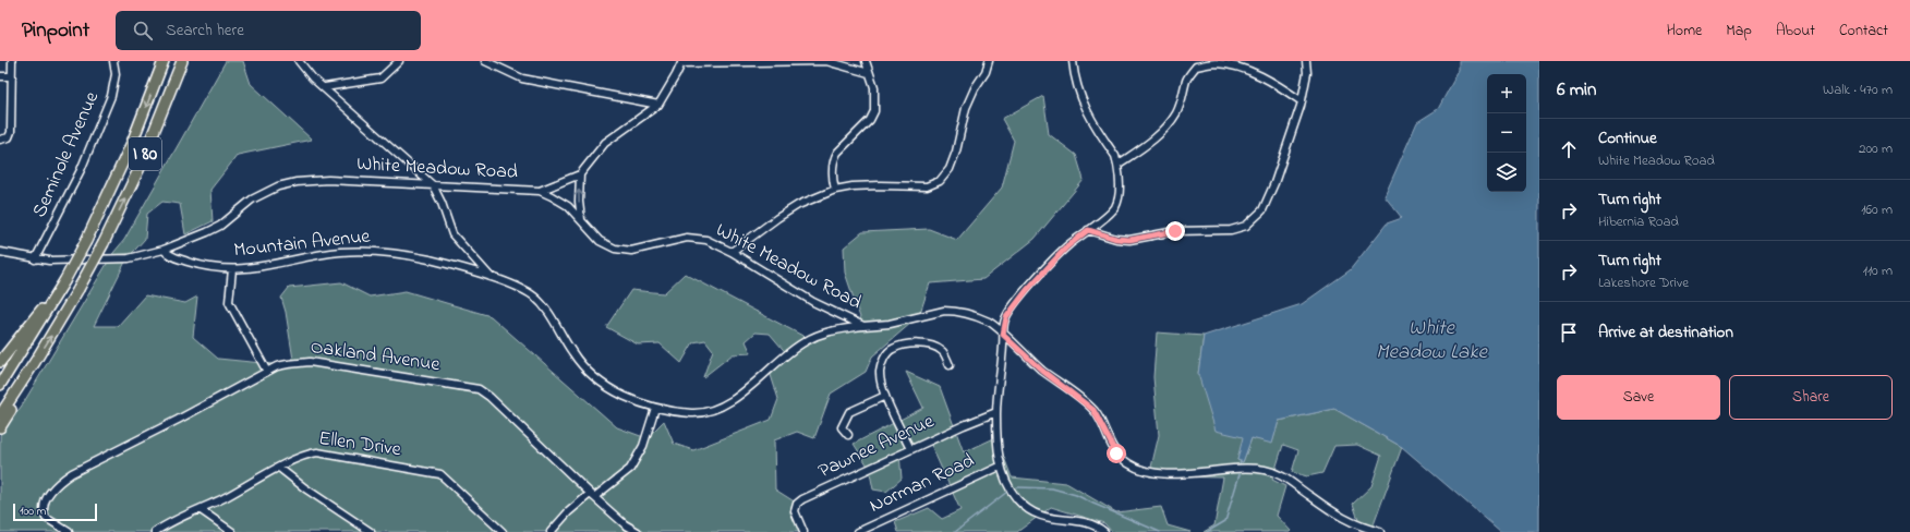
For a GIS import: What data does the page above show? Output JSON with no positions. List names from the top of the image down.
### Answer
{
  "streets": {
    "highway": ["I 80"],
    "street": [
      "Seminole Avenue",
      "White Meadow Road",
      "Mountain Avenue",
      "Oakland Avenue",
      "Ellen Drive",
      "Pawnee Avenue",
      "Norman Road"
    ]
  },
  "crossings": [
    ["Seminole Avenue", "White Meadow Road"],
    ["White Meadow Road", "Mountain Avenue"]
  ],
  "water": ["White Meadow Lake"],
  "scale_bar": "100 m",
  "page": {
    "header": "Pinpoint",
    "search": "Search here",
    "nav": [
      "Home",
      "Map",
      "About",
      "Contact"
    ],
    "heading": ["6 min", "Walk · 470 m"],
    "map_buttons": ["+", "−"],
    "list": [
      ["Continue", "White Meadow Road", "200 m"],
      ["Turn right", "Hibernia Road", "160 m"],
      ["Turn right", "Lakeshore Drive", "110 m"],
      "Arrive at destination"
    ],
    "buttons": ["Save", "Share"],
    "scale": "100 m"
  }
}
